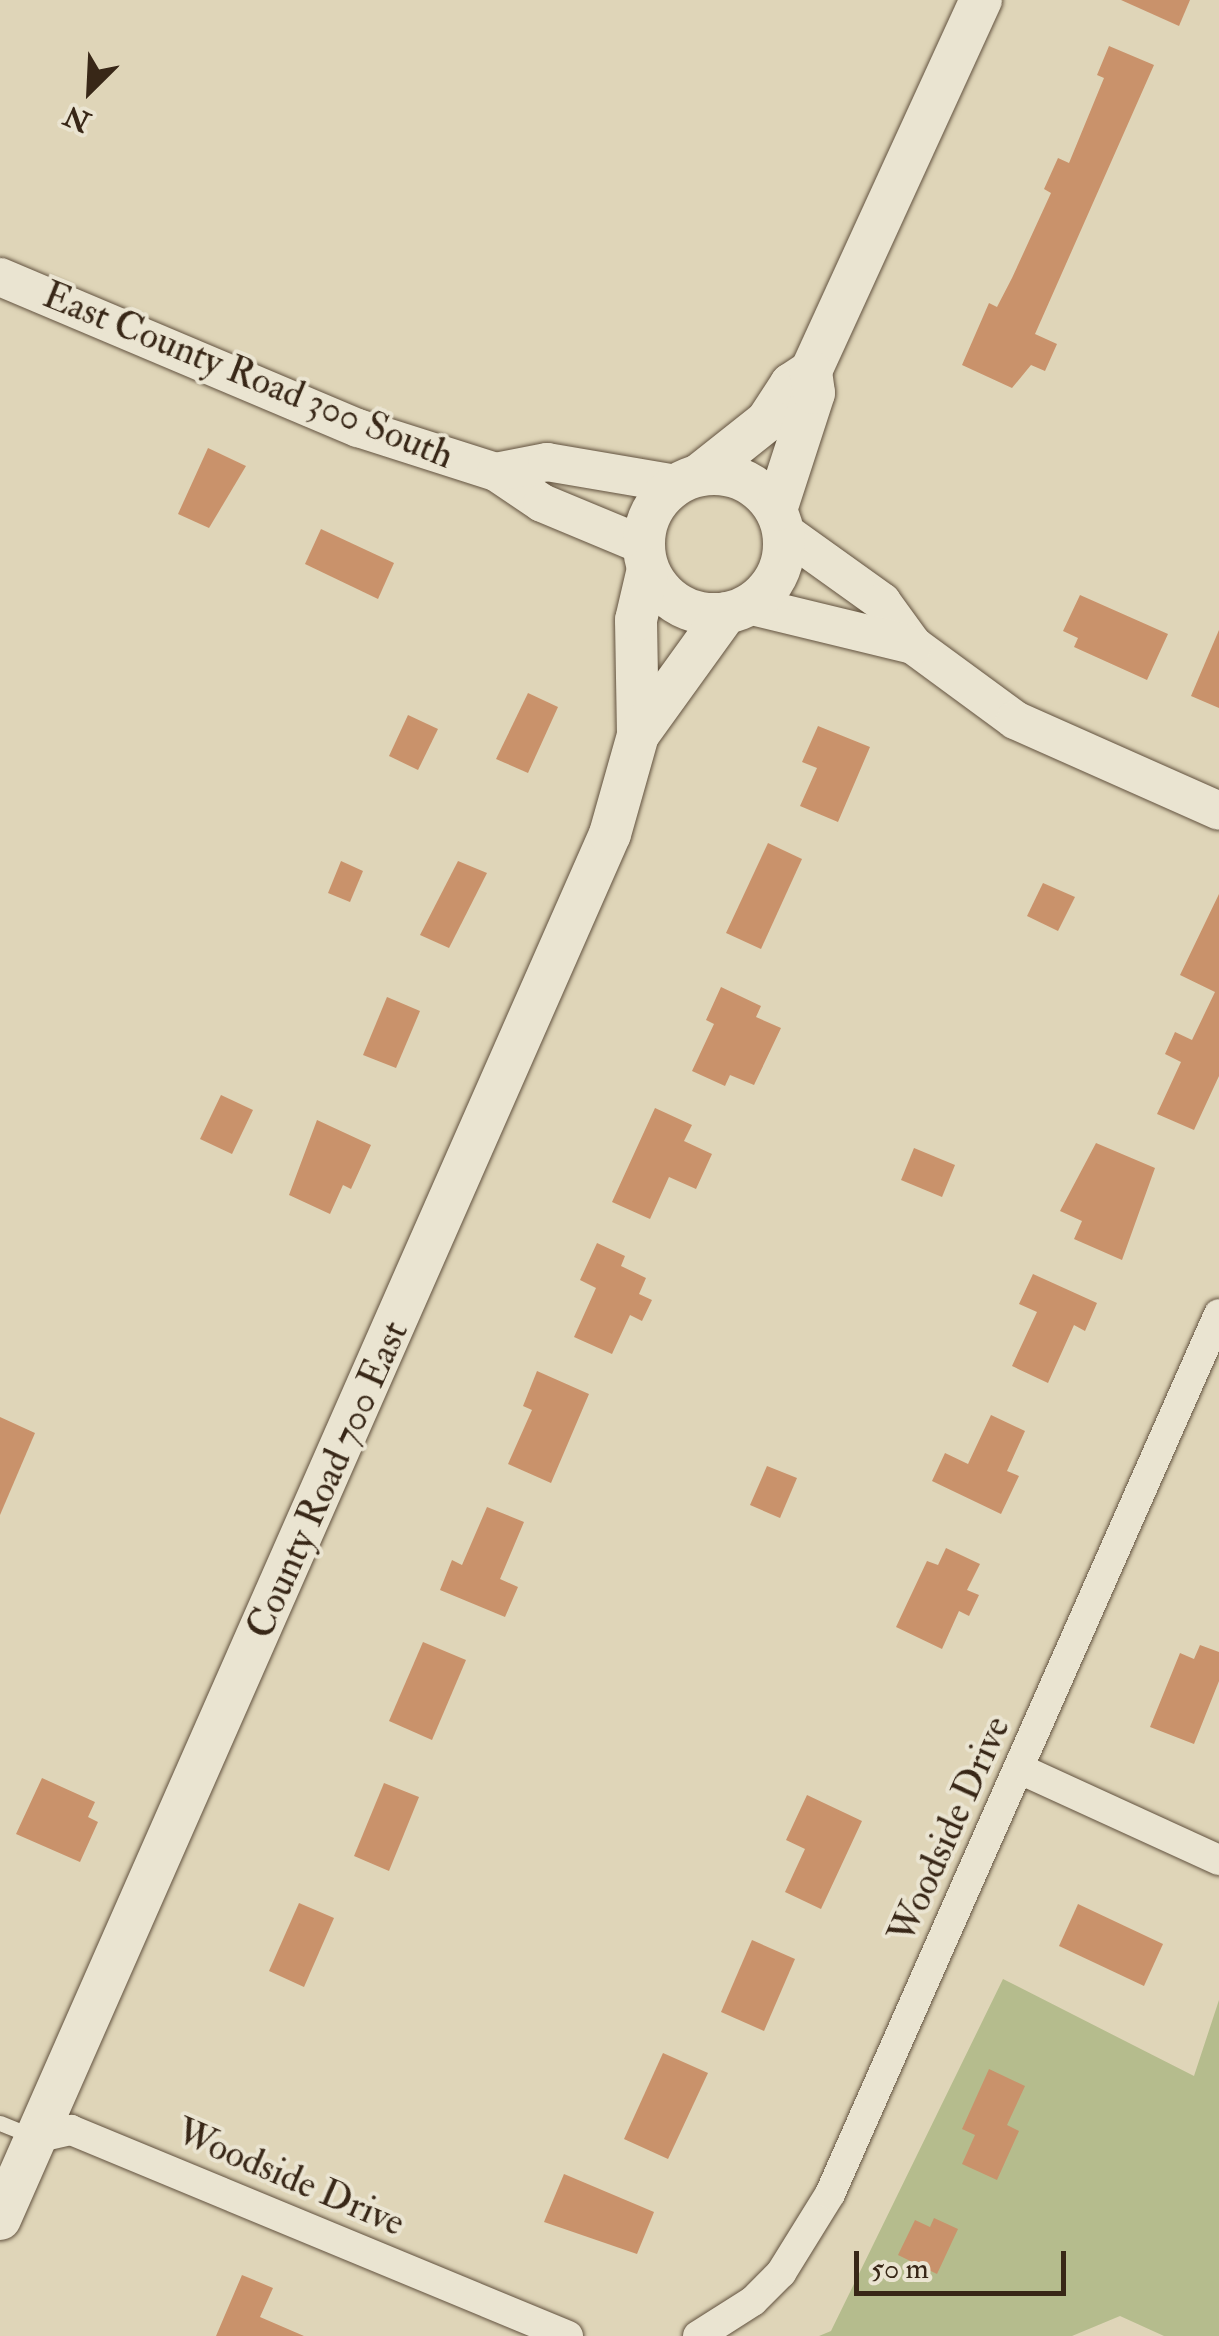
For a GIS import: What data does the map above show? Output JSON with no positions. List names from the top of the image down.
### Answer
{
  "streets": {
    "main road": ["County Road 700 East"],
    "street": ["East County Road 300 South", "Woodside Drive"]
  },
  "crossings": [
    ["East County Road 300 South", "County Road 700 East"],
    ["County Road 700 East", "Woodside Drive"]
  ],
  "scale_bar": "50 m",
  "north": "bottom left"
}
